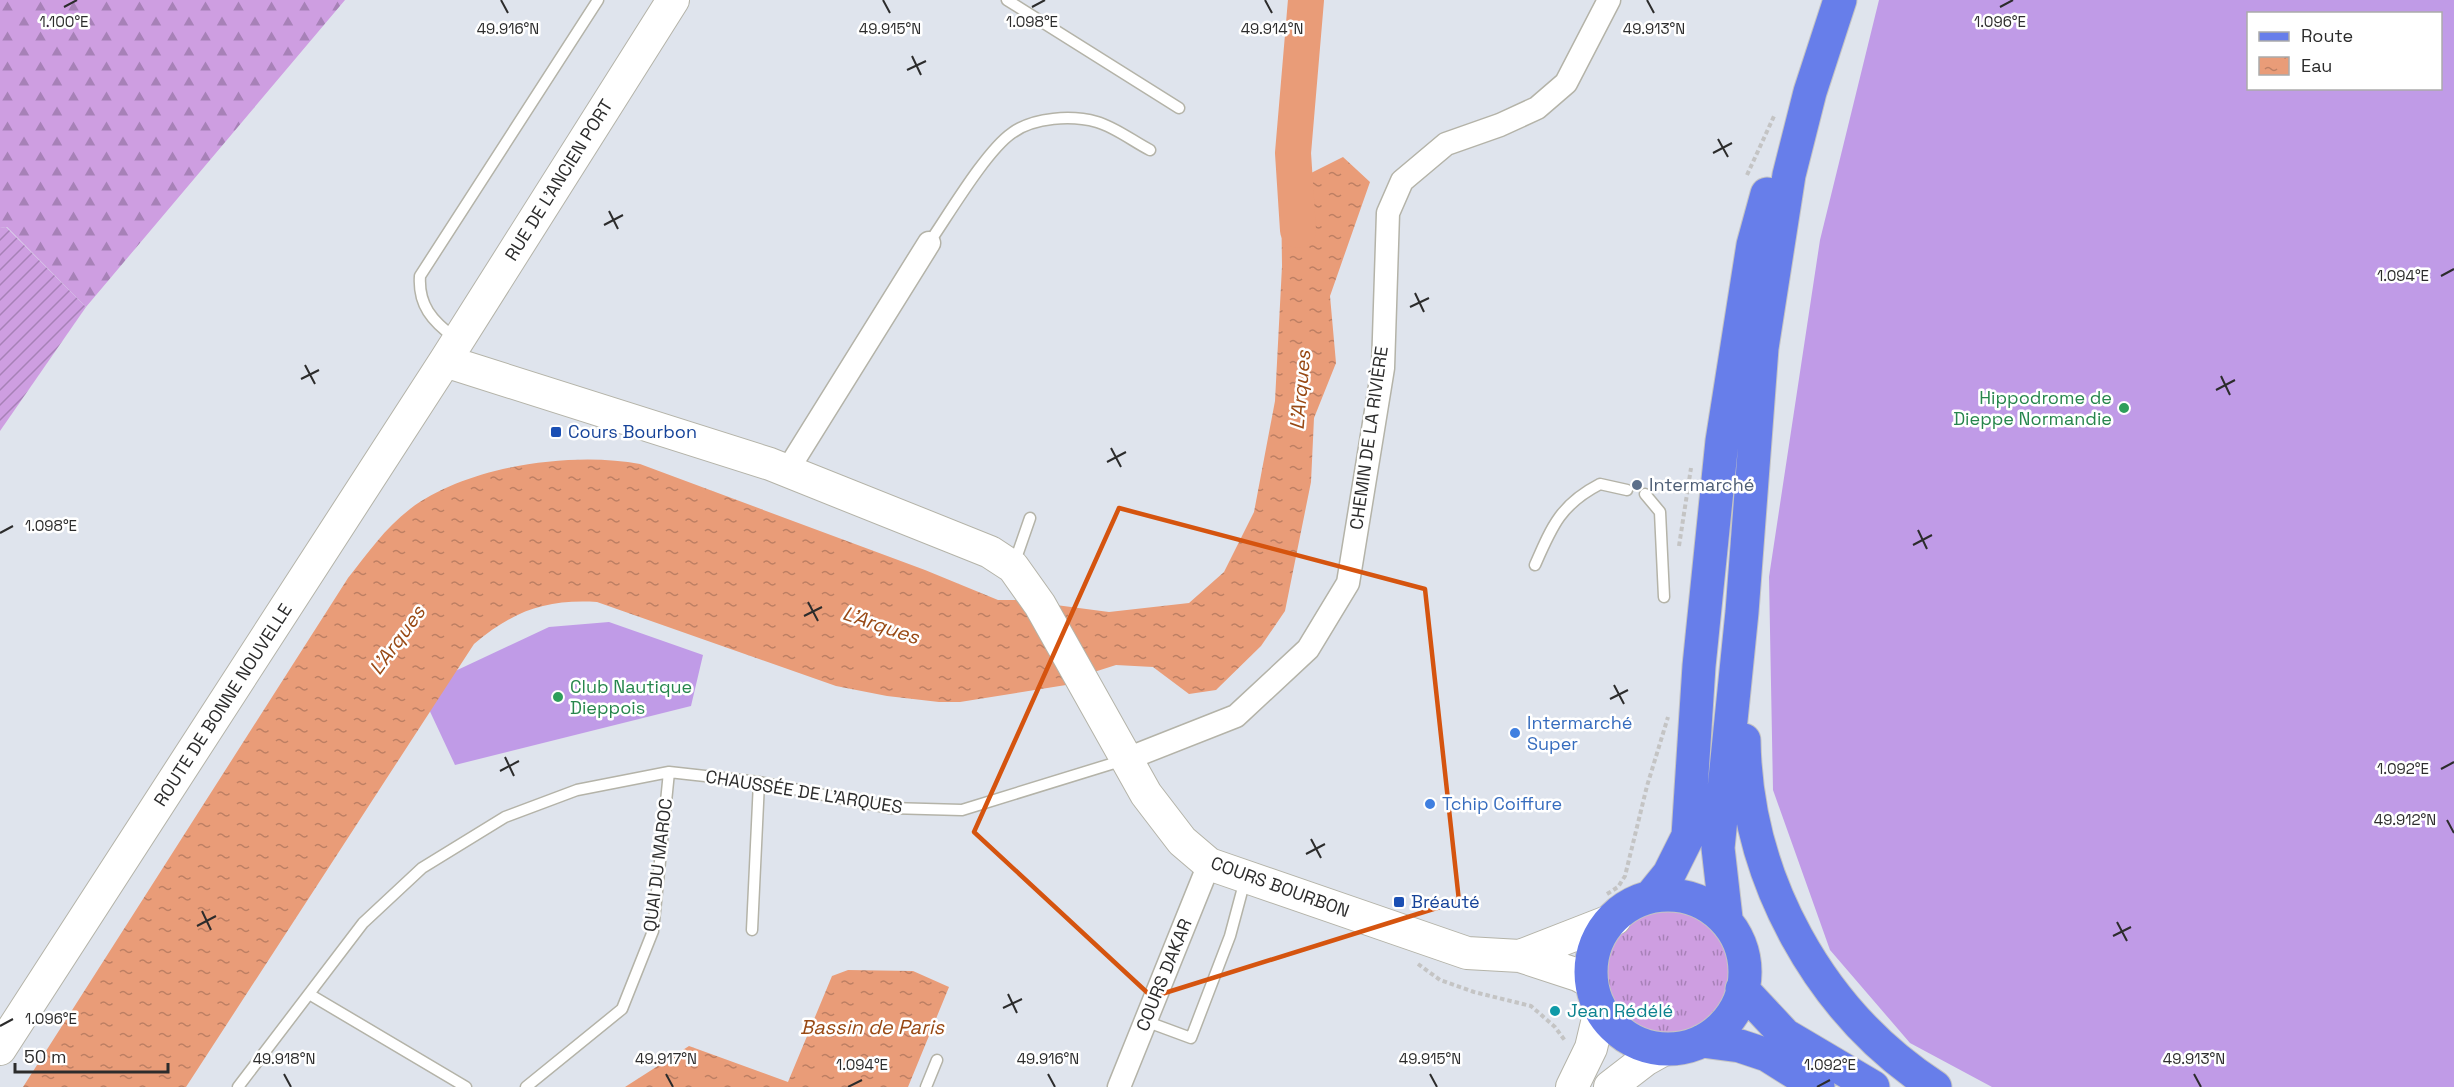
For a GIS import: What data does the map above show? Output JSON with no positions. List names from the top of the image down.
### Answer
{
  "streets": {
    "main road": ["RUE DE L'ANCIEN PORT", "ROUTE DE BONNE NOUVELLE", "COURS BOURBON"],
    "street": ["CHEMIN DE LA RIVIÈRE", "COURS DAKAR"],
    "lane": ["CHAUSSÉE DE L'ARQUES", "QUAI DU MAROC"]
  },
  "crossings": [
    ["RUE DE L'ANCIEN PORT", "ROUTE DE BONNE NOUVELLE"],
    ["RUE DE L'ANCIEN PORT", "COURS BOURBON"],
    ["CHEMIN DE LA RIVIÈRE", "CHAUSSÉE DE L'ARQUES"],
    ["CHEMIN DE LA RIVIÈRE", "COURS BOURBON"],
    ["ROUTE DE BONNE NOUVELLE", "COURS BOURBON"],
    ["CHAUSSÉE DE L'ARQUES", "QUAI DU MAROC"],
    ["CHAUSSÉE DE L'ARQUES", "COURS BOURBON"],
    ["COURS BOURBON", "COURS DAKAR"]
  ],
  "water": ["L'Arques", "Bassin de Paris"],
  "places": {
    "other": [
      "Hippodrome de Dieppe Normandie",
      "Intermarché",
      "Club Nautique Dieppois",
      "Intermarché Super",
      "Tchip Coiffure",
      "Jean Rédélé"
    ],
    "transit": ["Cours Bourbon", "Bréauté"]
  },
  "legend": ["Route", "Eau"],
  "scale_bar": "50 m",
  "coordinates": [
    "1.100°E",
    "1.098°E",
    "1.096°E",
    "49.916°N",
    "49.915°N",
    "49.914°N",
    "49.913°N",
    "1.094°E",
    "1.092°E",
    "49.912°N",
    "49.918°N",
    "49.917°N"
  ]
}
